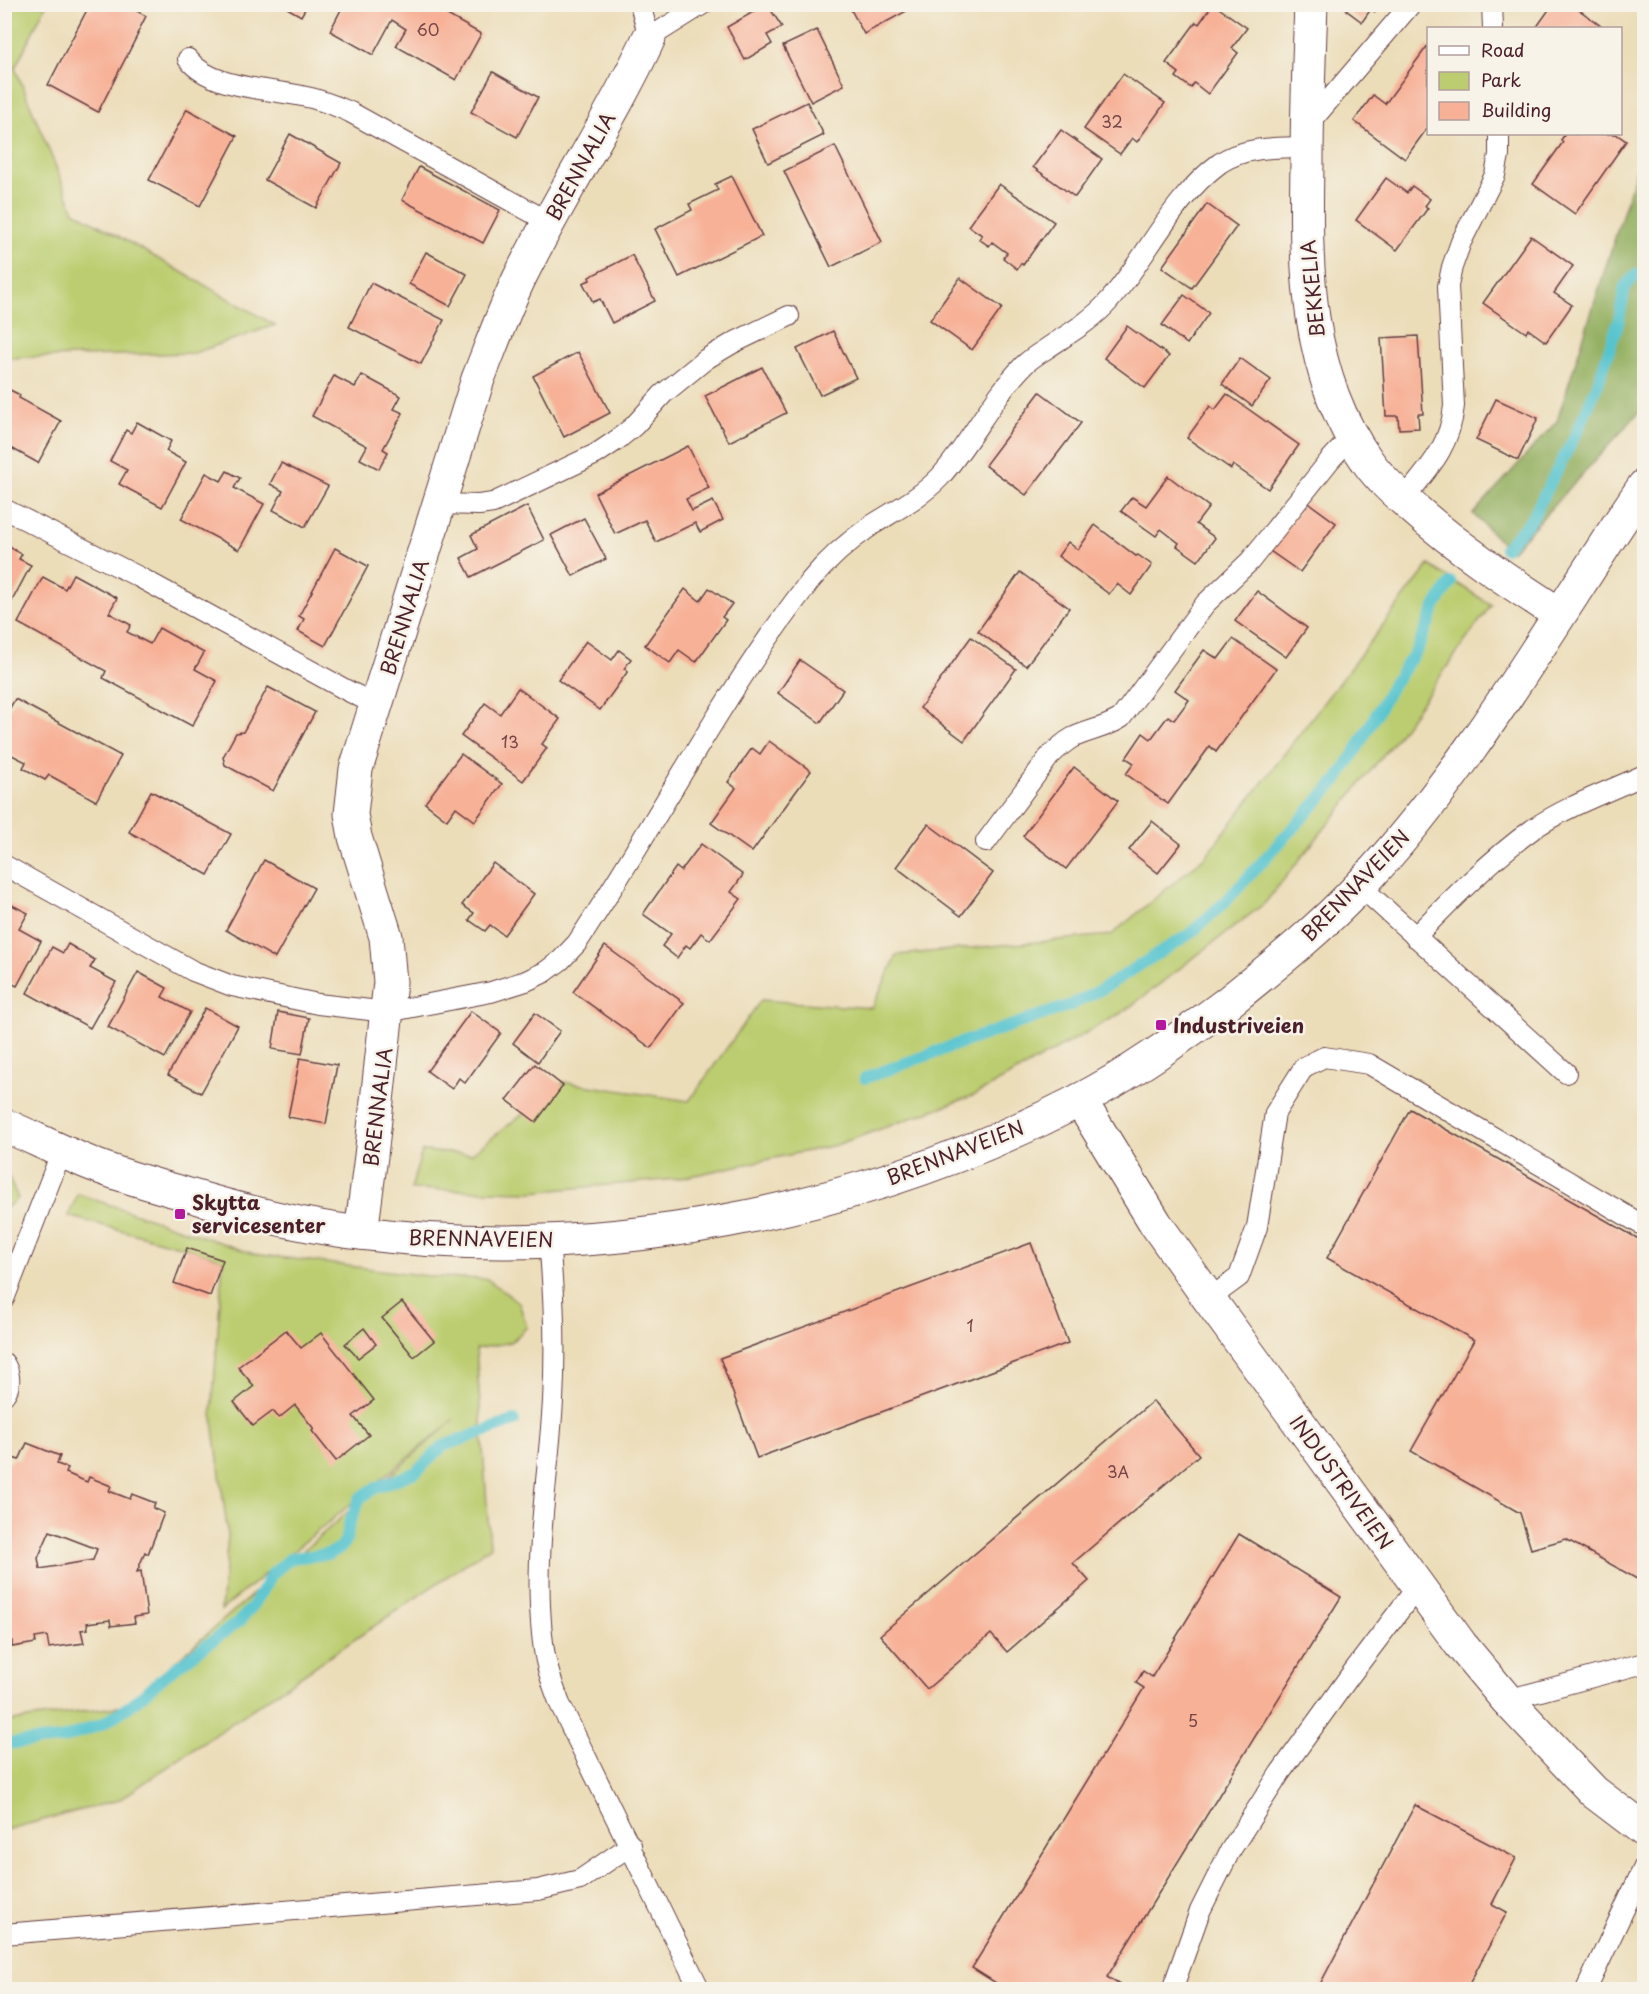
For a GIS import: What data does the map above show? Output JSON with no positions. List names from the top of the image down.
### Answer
{
  "streets": {
    "street": [
      "BRENNALIA",
      "BEKKELIA",
      "BRENNAVEIEN",
      "INDUSTRIVEIEN"
    ]
  },
  "crossings": [
    ["BRENNALIA", "BRENNAVEIEN"],
    ["BEKKELIA", "BRENNAVEIEN"],
    ["BRENNAVEIEN", "INDUSTRIVEIEN"]
  ],
  "places": {
    "transit": ["Industriveien", "Skytta servicesenter"]
  },
  "house_numbers": [
    "60",
    "32",
    "13",
    "1",
    "3A",
    "5"
  ],
  "legend": ["Road", "Park", "Building"]
}
